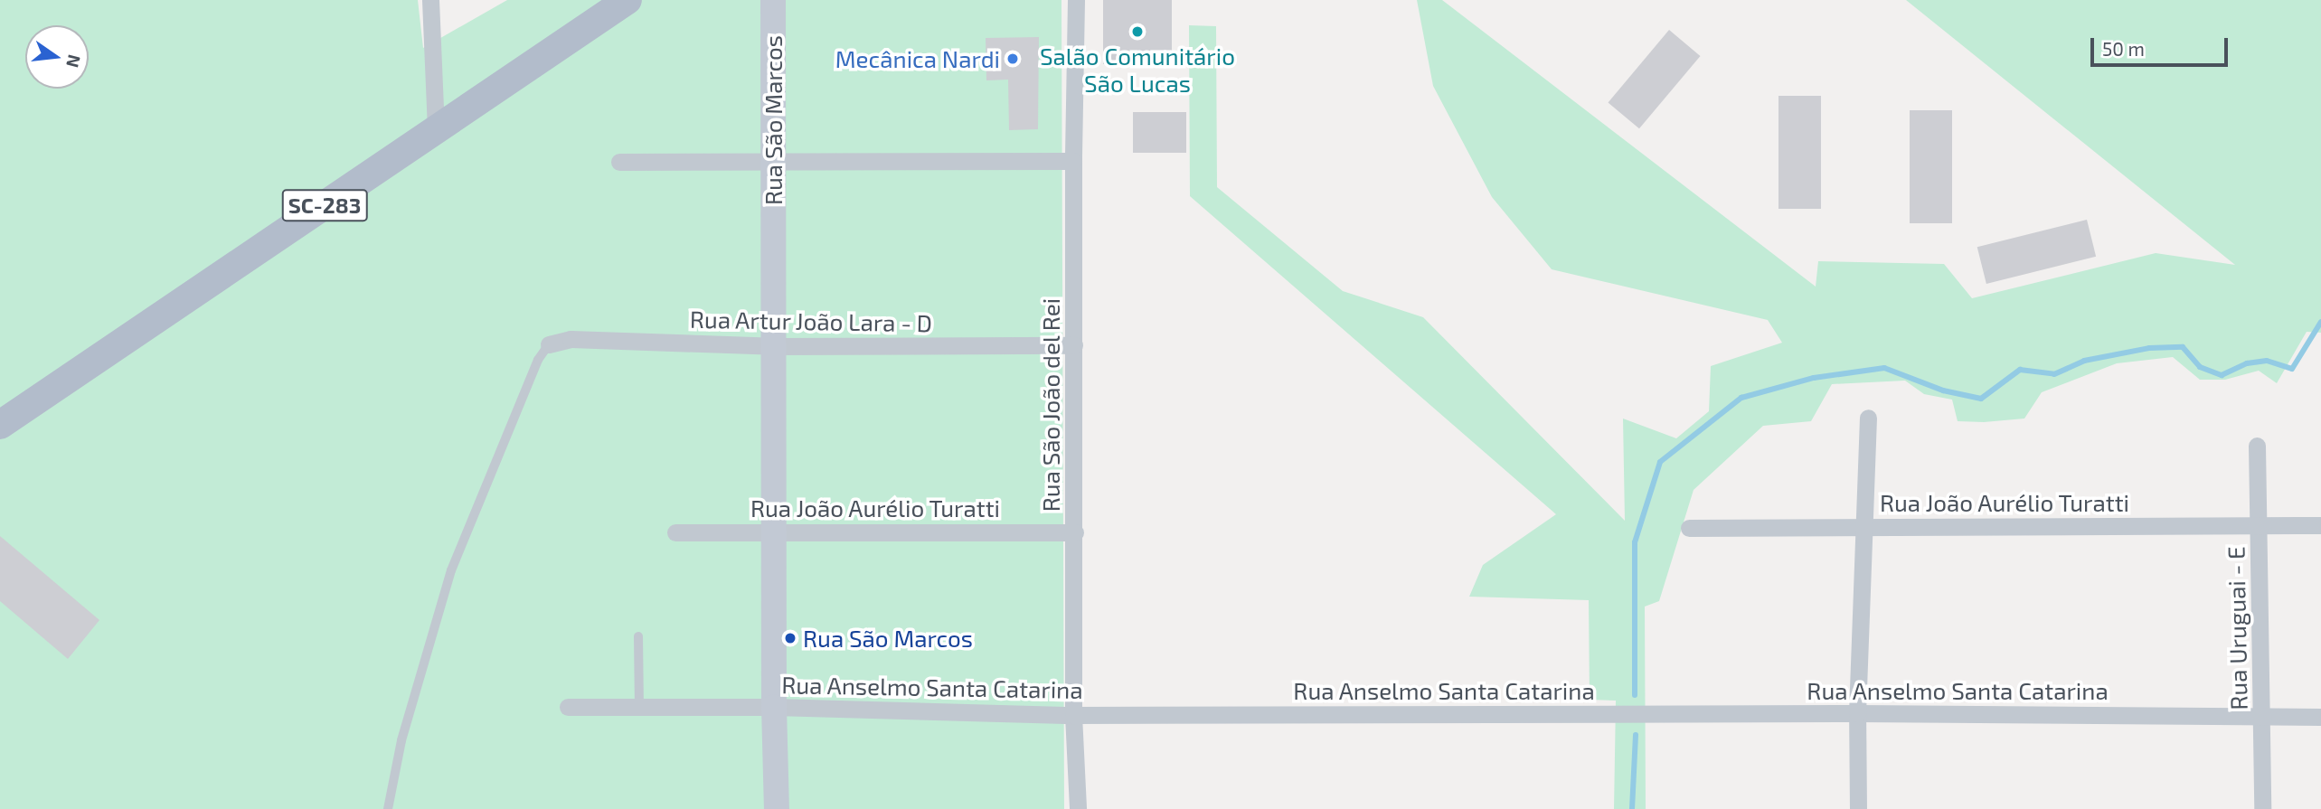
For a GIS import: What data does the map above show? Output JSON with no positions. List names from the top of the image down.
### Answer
{
  "streets": {
    "main road": ["SC-283"],
    "street": [
      "Rua São Marcos",
      "Rua Artur João Lara - D",
      "Rua São João del Rei",
      "Rua João Aurélio Turatti",
      "Rua Uruguai - E",
      "Rua Anselmo Santa Catarina"
    ]
  },
  "crossings": [
    ["Rua São Marcos", "Rua Artur João Lara - D"],
    ["Rua São Marcos", "Rua João Aurélio Turatti"],
    ["Rua São Marcos", "Rua Anselmo Santa Catarina"],
    ["Rua Artur João Lara - D", "Rua São João del Rei"],
    ["Rua São João del Rei", "Rua João Aurélio Turatti"],
    ["Rua São João del Rei", "Rua Anselmo Santa Catarina"],
    ["Rua João Aurélio Turatti", "Rua Uruguai - E"],
    ["Rua Uruguai - E", "Rua Anselmo Santa Catarina"]
  ],
  "places": ["Salão Comunitário São Lucas", "Mecânica Nardi", "Rua São Marcos"],
  "scale_bar": "50 m",
  "north": "right"
}
